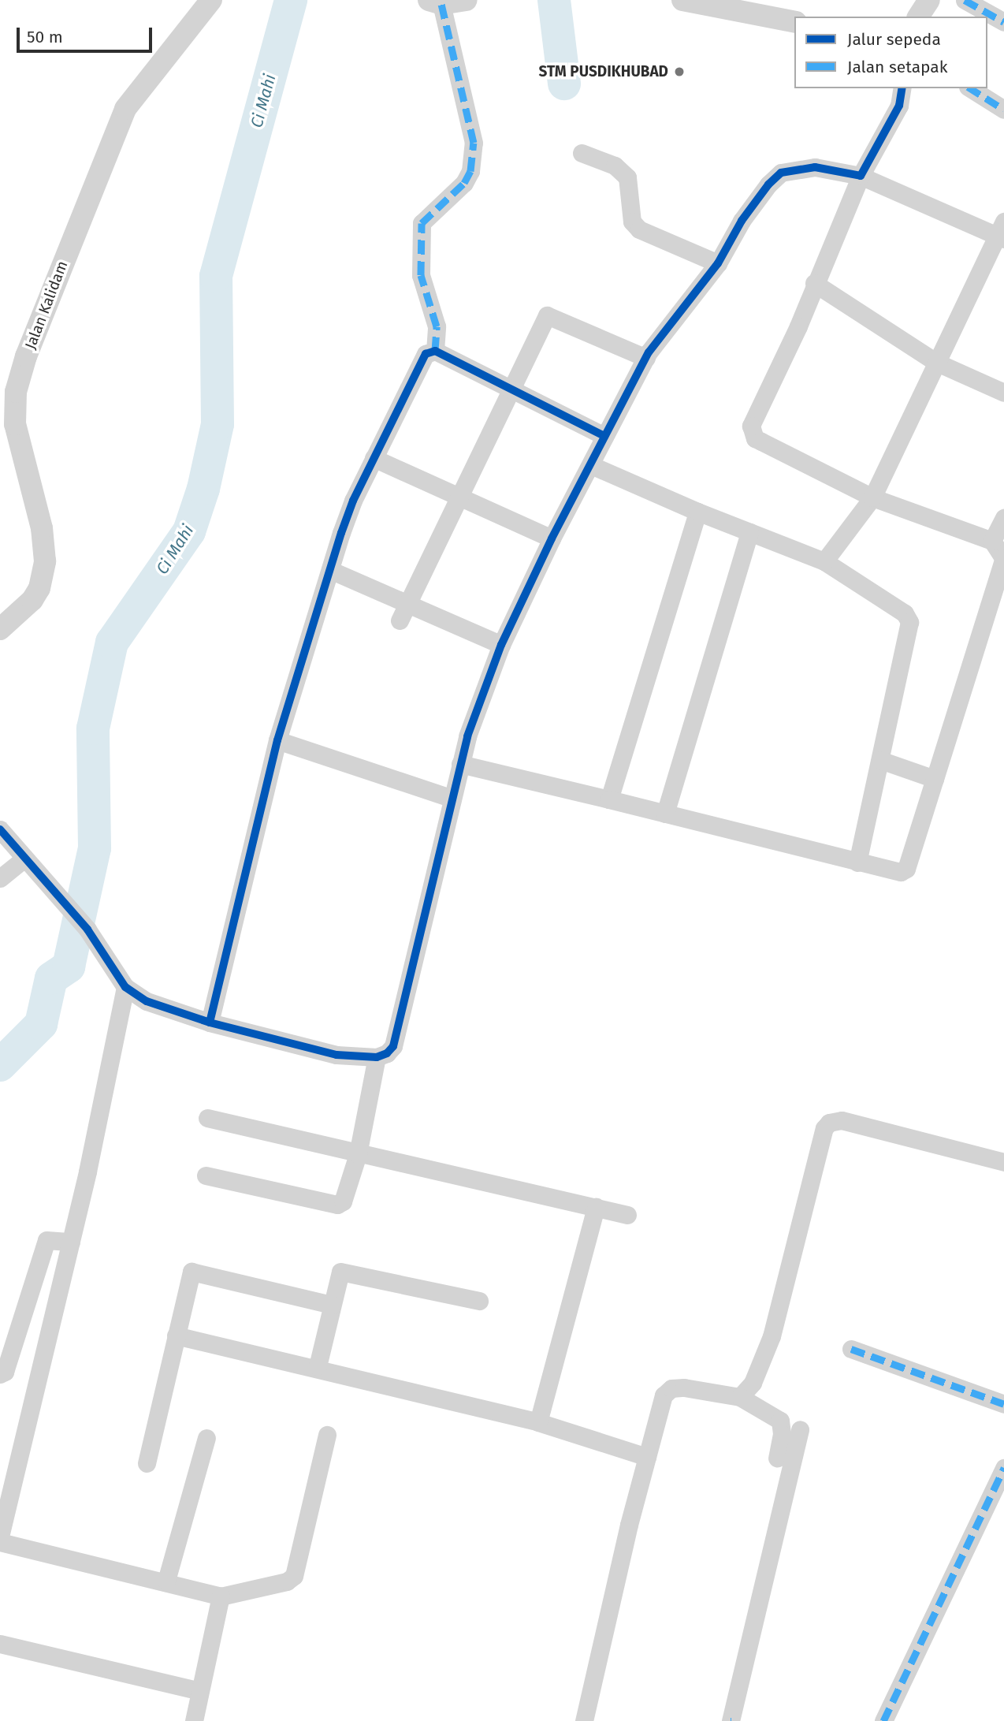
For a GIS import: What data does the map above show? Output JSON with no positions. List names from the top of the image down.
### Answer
{
  "streets": {
    "street": ["Jalan Kalidam"]
  },
  "water": ["Ci Mahi"],
  "places": ["STM PUSDIKHUBAD"],
  "legend": ["Jalur sepeda", "Jalan setapak"],
  "scale_bar": "50 m"
}
